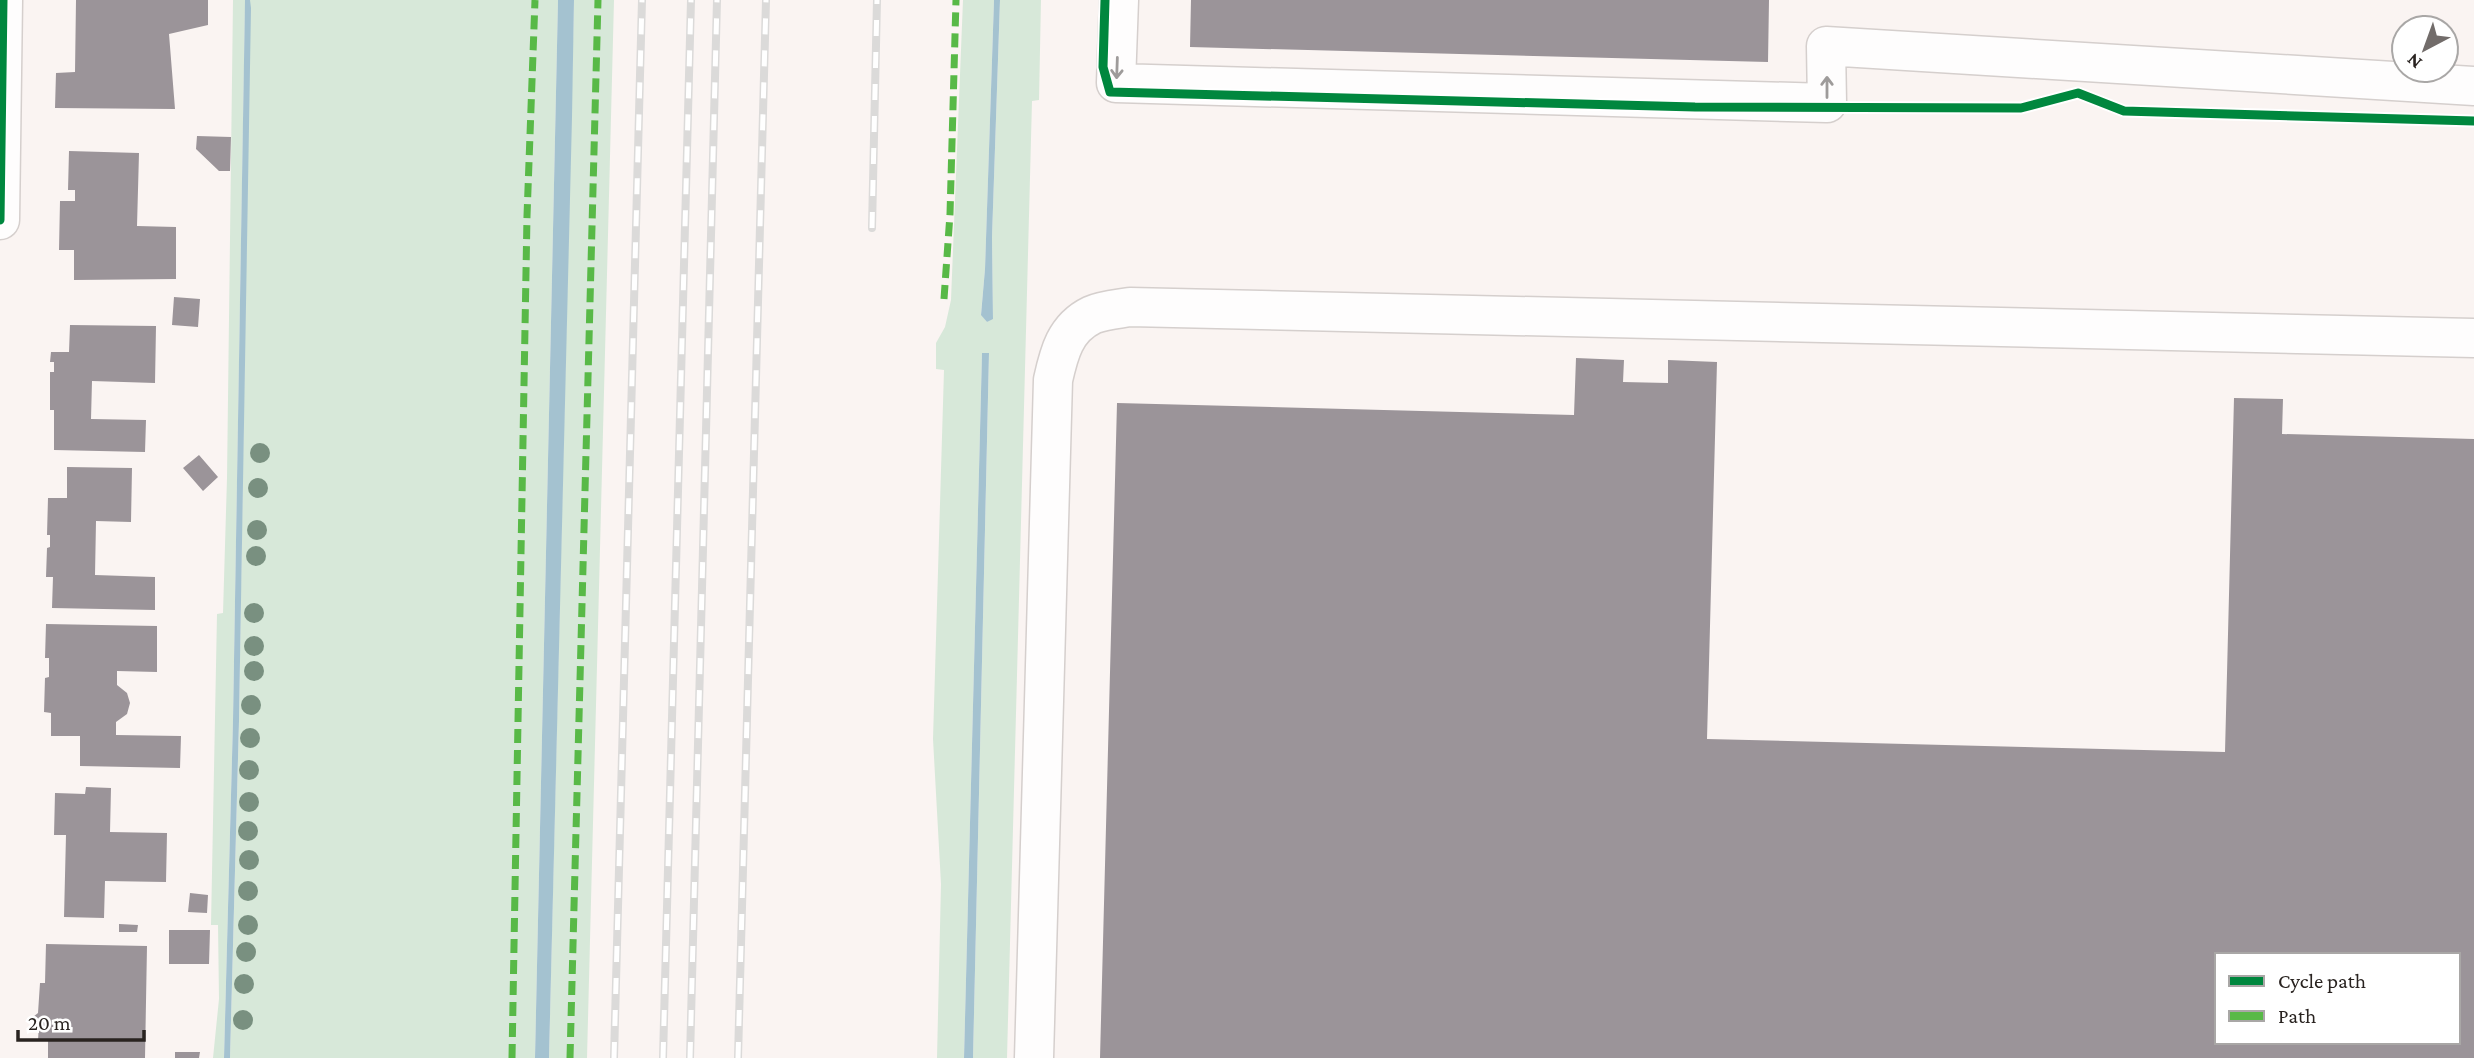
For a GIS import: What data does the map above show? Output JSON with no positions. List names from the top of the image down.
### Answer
{
  "legend": ["Cycle path", "Path"],
  "scale_bar": "20 m",
  "north": "bottom left"
}
